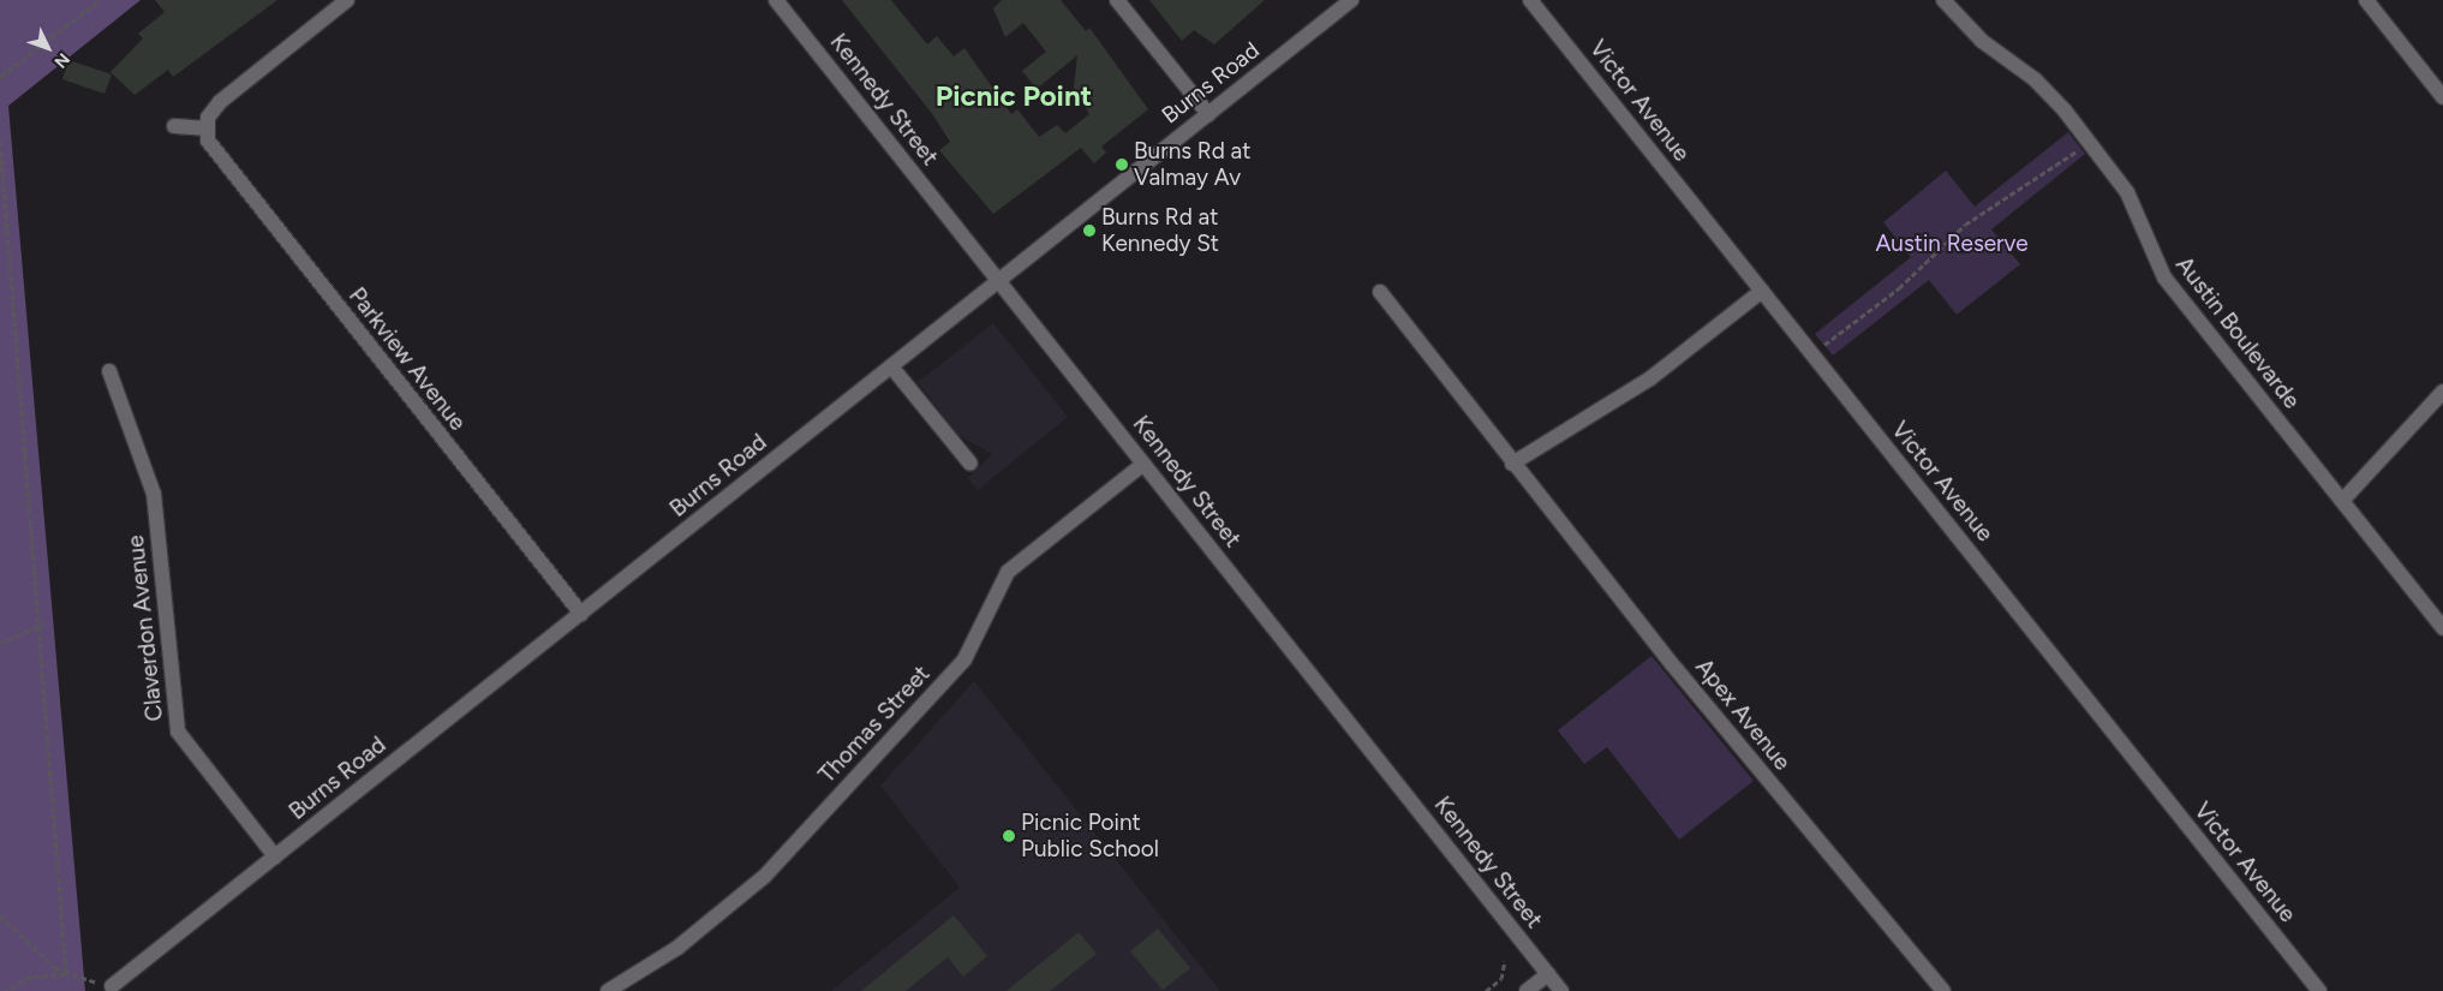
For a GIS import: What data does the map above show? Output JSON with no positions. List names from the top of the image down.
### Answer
{
  "streets": {
    "street": [
      "Burns Road",
      "Kennedy Street",
      "Victor Avenue",
      "Austin Boulevarde",
      "Parkview Avenue",
      "Claverdon Avenue",
      "Apex Avenue",
      "Thomas Street"
    ]
  },
  "crossings": [
    ["Burns Road", "Kennedy Street"],
    ["Burns Road", "Parkview Avenue"],
    ["Burns Road", "Claverdon Avenue"],
    ["Kennedy Street", "Thomas Street"]
  ],
  "districts": ["Picnic Point"],
  "parks": ["Austin Reserve"],
  "places": ["Burns Rd at Valmay Av", "Burns Rd at Kennedy St", "Picnic Point Public School"],
  "north": "bottom right"
}
